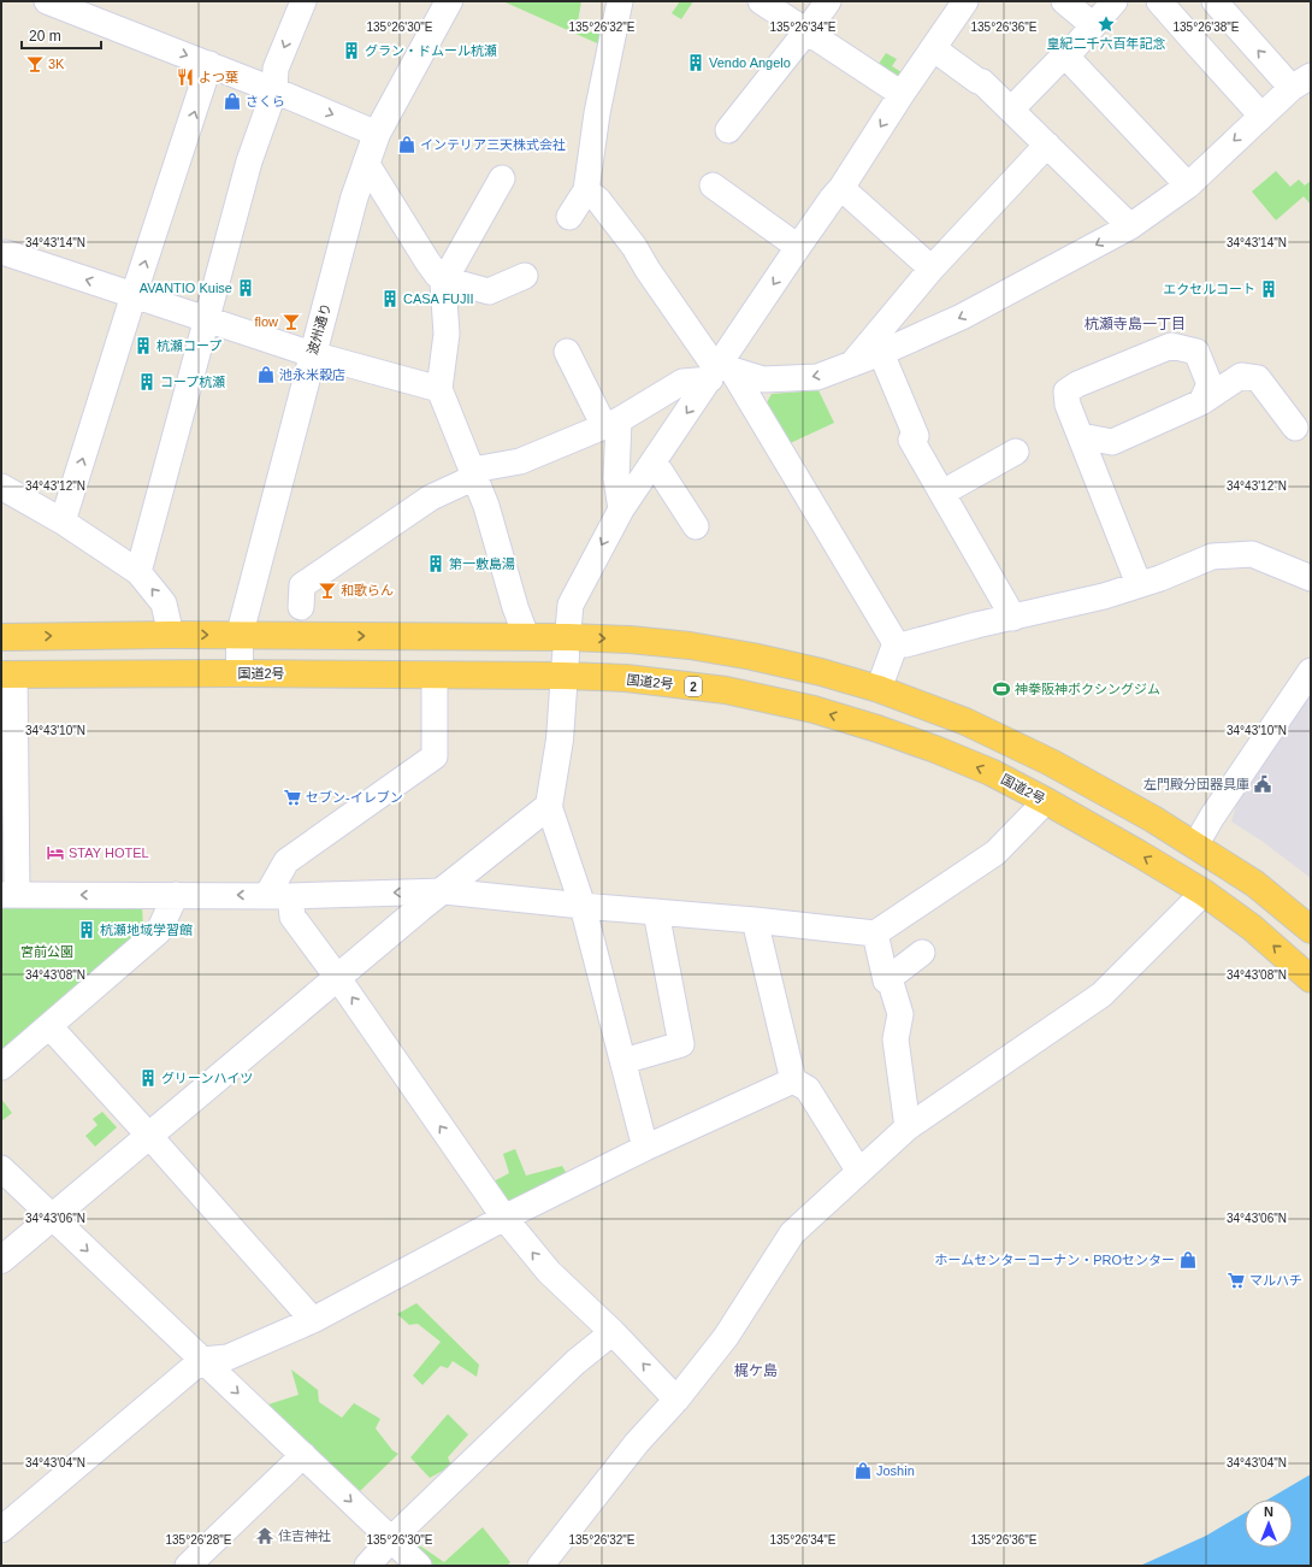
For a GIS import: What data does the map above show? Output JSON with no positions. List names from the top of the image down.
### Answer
{
  "streets": {
    "highway": ["国道2号", "2"],
    "street": ["波州通り"]
  },
  "crossings": [
    ["波州通り", "国道2号"]
  ],
  "districts": ["杭瀬寺島一丁目", "梶ケ島"],
  "parks": ["宮前公園"],
  "places": {
    "place": ["皇紀二千六百年記念"],
    "building": [
      "グラン・ドムール杭瀬",
      "Vendo Angelo",
      "AVANTIO Kuise",
      "エクセルコート",
      "CASA FUJII",
      "杭瀬コープ",
      "コープ杭瀬",
      "第一敷島湯",
      "杭瀬地域学習館",
      "グリーンハイツ"
    ],
    "bar": ["3K", "flow", "和歌らん"],
    "restaurant": ["よつ葉"],
    "shop": [
      "さくら",
      "インテリア三天株式会社",
      "池永米穀店",
      "ホームセンターコーナン・PROセンター",
      "Joshin"
    ],
    "sports": ["神拳阪神ボクシングジム"],
    "public building": ["左門殿分団器具庫"],
    "supermarket": ["セブン-イレブン", "マルハチ"],
    "hotel": ["STAY HOTEL"],
    "temple": ["住吉神社"]
  },
  "scale_bar": "20 m",
  "north": "top",
  "coordinates": [
    "135°26'30\"E",
    "135°26'32\"E",
    "135°26'34\"E",
    "135°26'36\"E",
    "135°26'38\"E",
    "34°43'14\"N",
    "34°43'12\"N",
    "34°43'10\"N",
    "34°43'08\"N",
    "34°43'06\"N",
    "34°43'04\"N",
    "135°26'28\"E"
  ]
}
